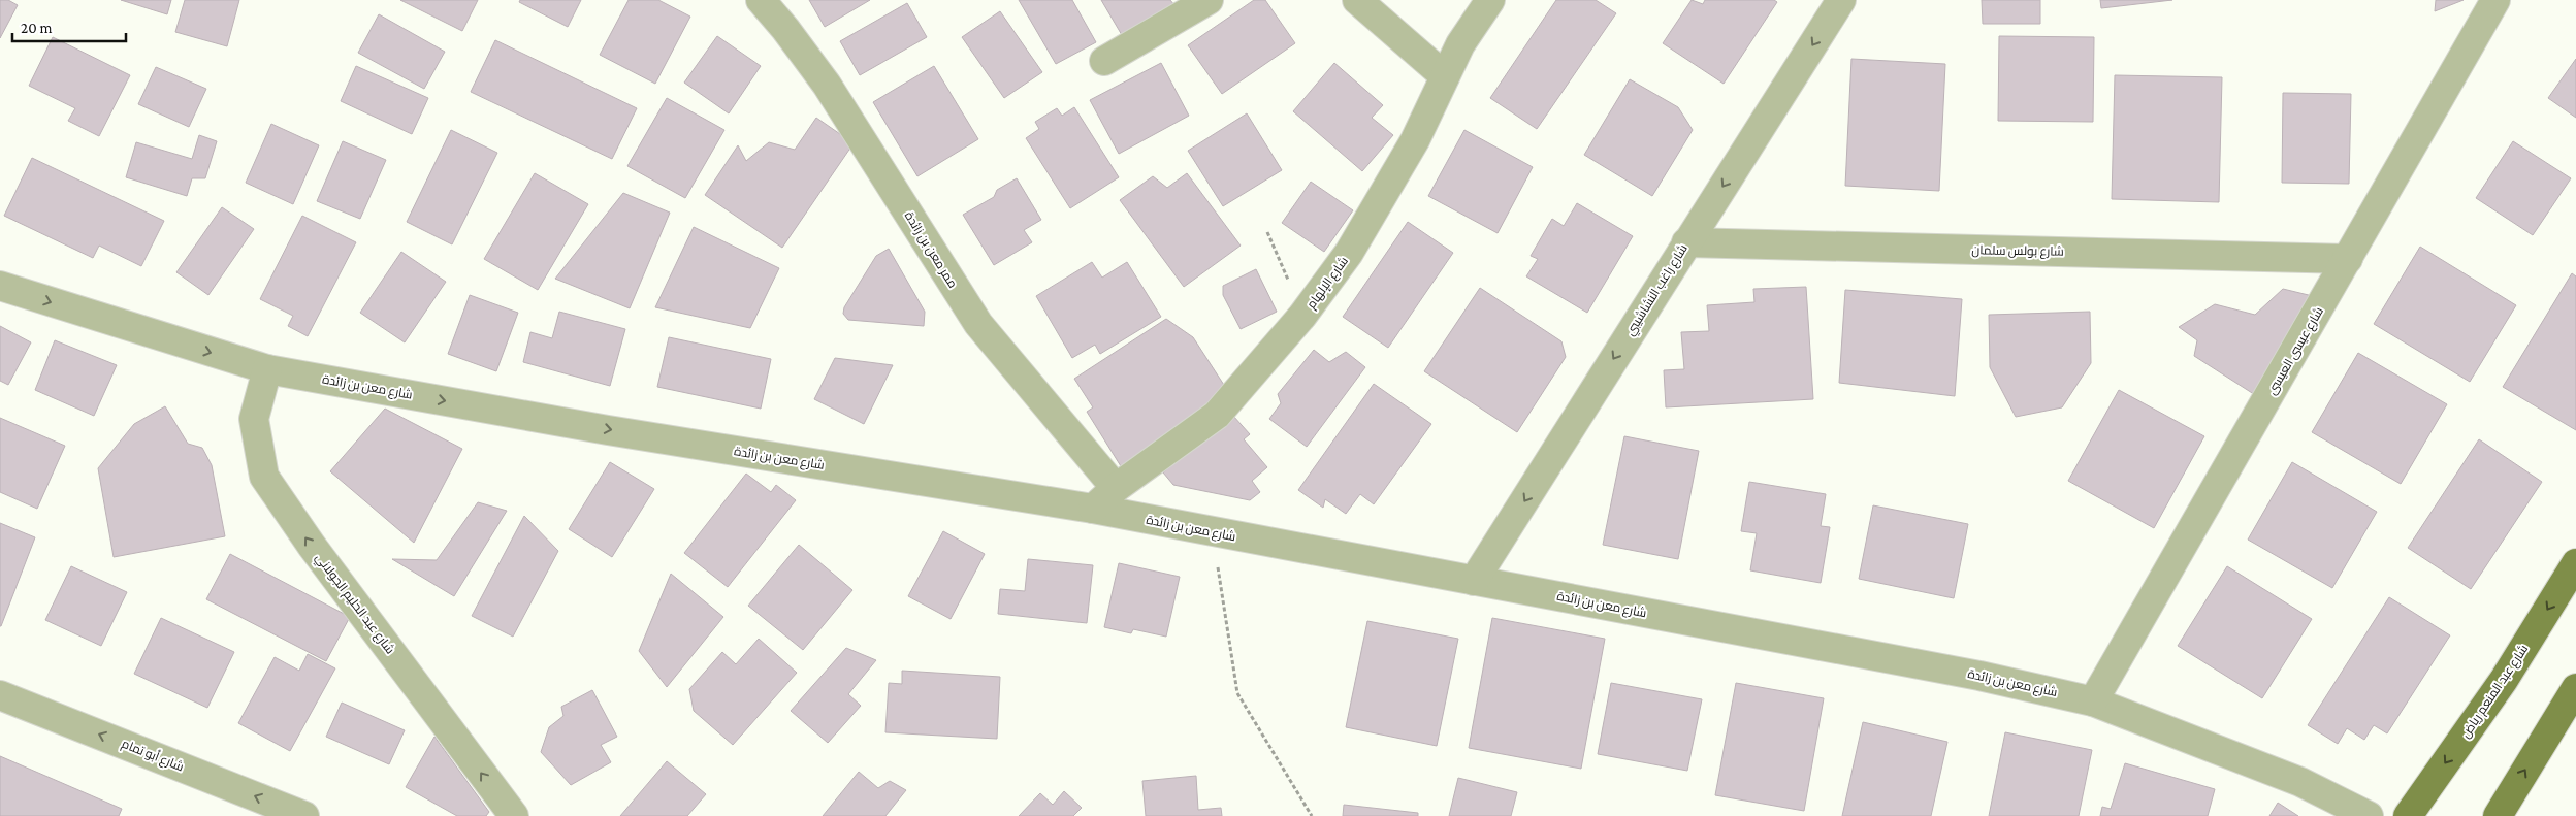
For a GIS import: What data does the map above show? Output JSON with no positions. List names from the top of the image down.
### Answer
{
  "streets": {
    "main road": ["شارع عبد المنعم رياض"],
    "street": [
      "ممر معن بن زائدة",
      "شارع بولس سلمان",
      "شارع الإلهام",
      "شارع راغب النشاشيبي",
      "شارع عيسى العيسى",
      "شارع معن بن زائدة",
      "شارع عبد الحليم الجولاني",
      "شارع أبو تمام"
    ]
  },
  "crossings": [
    ["ممر معن بن زائدة", "شارع الإلهام"],
    ["شارع بولس سلمان", "شارع راغب النشاشيبي"],
    ["شارع بولس سلمان", "شارع عيسى العيسى"],
    ["شارع الإلهام", "شارع معن بن زائدة"],
    ["شارع راغب النشاشيبي", "شارع معن بن زائدة"],
    ["شارع عيسى العيسى", "شارع معن بن زائدة"],
    ["شارع معن بن زائدة", "شارع عبد الحليم الجولاني"]
  ],
  "one_way": [
    "شارع راغب النشاشيبي",
    "شارع معن بن زائدة",
    "شارع عبد الحليم الجولاني",
    "شارع أبو تمام"
  ],
  "scale_bar": "20 m"
}
